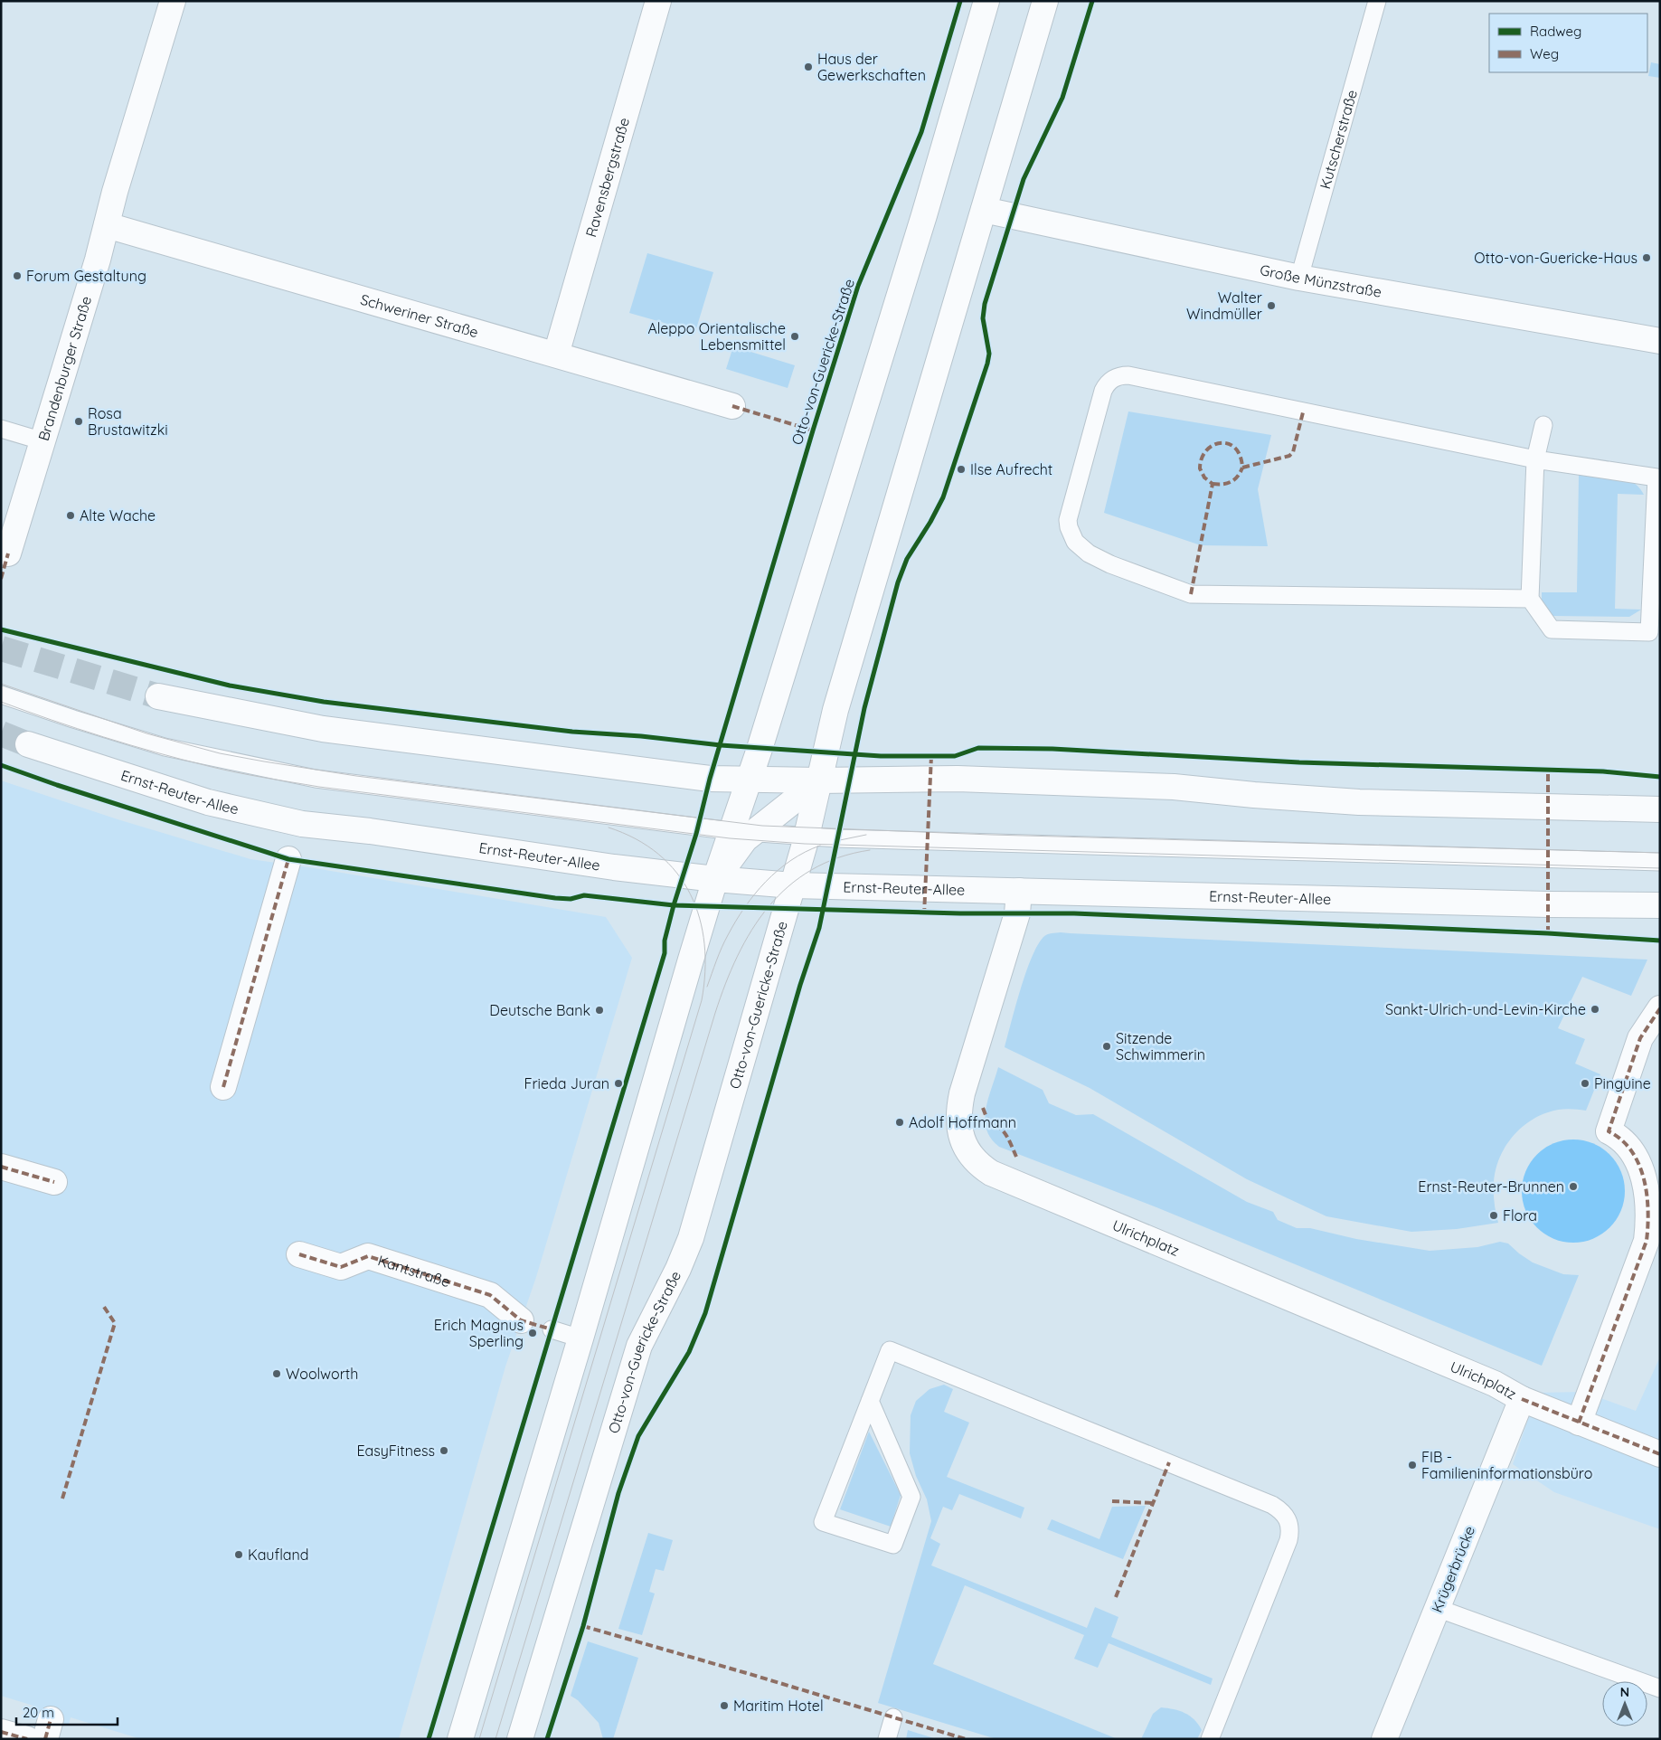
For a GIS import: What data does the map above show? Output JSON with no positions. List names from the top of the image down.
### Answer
{
  "streets": {
    "street": [
      "Ravensbergstraße",
      "Große Münzstraße",
      "Schweriner Straße",
      "Otto-von-Guericke-Straße",
      "Brandenburger Straße",
      "Ernst-Reuter-Allee",
      "Ulrichplatz",
      "Kantstraße",
      "Krügerbrücke"
    ],
    "lane": ["Kutscherstraße"]
  },
  "crossings": [
    ["Kutscherstraße", "Große Münzstraße"],
    ["Ravensbergstraße", "Schweriner Straße"],
    ["Große Münzstraße", "Otto-von-Guericke-Straße"],
    ["Schweriner Straße", "Brandenburger Straße"],
    ["Otto-von-Guericke-Straße", "Ernst-Reuter-Allee"],
    ["Ernst-Reuter-Allee", "Ulrichplatz"],
    ["Ulrichplatz", "Krügerbrücke"]
  ],
  "places": [
    "Haus der Gewerkschaften",
    "Otto-von-Guericke-Haus",
    "Forum Gestaltung",
    "Walter Windmüller",
    "Aleppo Orientalische Lebensmittel",
    "Rosa Brustawitzki",
    "Ilse Aufrecht",
    "Alte Wache",
    "Sankt-Ulrich-und-Levin-Kirche",
    "Deutsche Bank",
    "Sitzende Schwimmerin",
    "Frieda Juran",
    "Pinguine",
    "Adolf Hoffmann",
    "Ernst-Reuter-Brunnen",
    "Flora",
    "Erich Magnus Sperling",
    "Woolworth",
    "EasyFitness",
    "FIB - Familieninformationsbüro",
    "Kaufland",
    "Maritim Hotel"
  ],
  "legend": ["Radweg", "Weg"],
  "scale_bar": "20 m",
  "north": "top"
}
